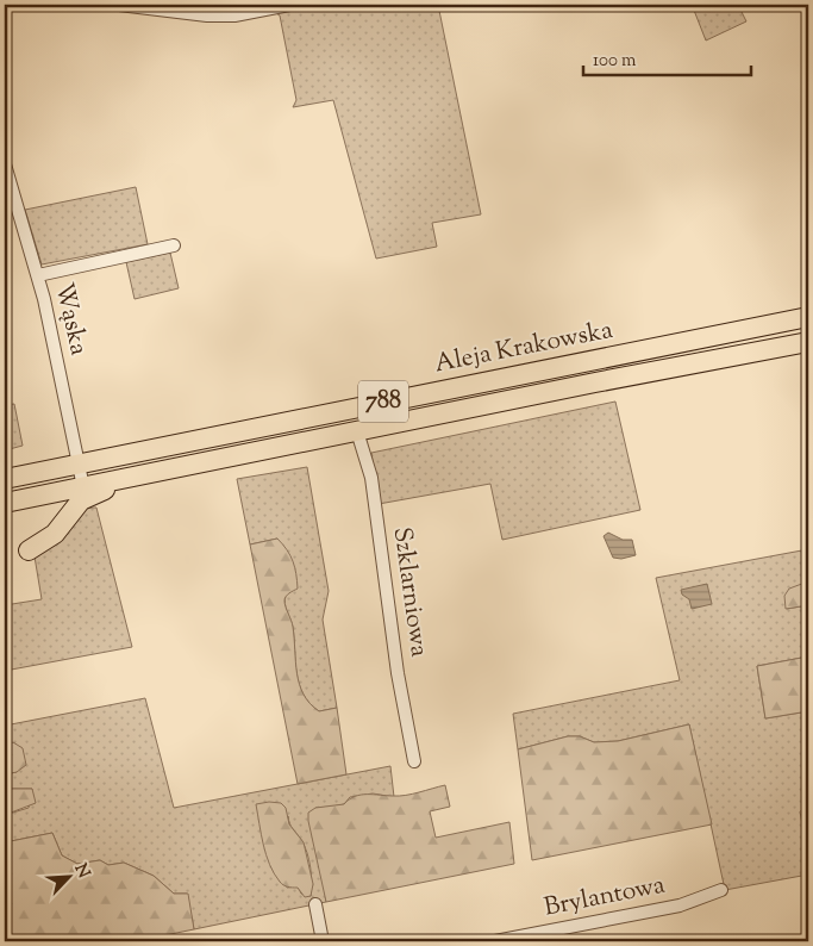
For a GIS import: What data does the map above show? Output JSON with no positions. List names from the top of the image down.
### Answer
{
  "streets": {
    "main road": ["Aleja Krakowska", "788"],
    "street": ["Wąska", "Szklarniowa", "Brylantowa"]
  },
  "crossings": [
    ["Wąska", "Aleja Krakowska"],
    ["Aleja Krakowska", "Szklarniowa"]
  ],
  "scale_bar": "100 m",
  "north": "top right"
}
